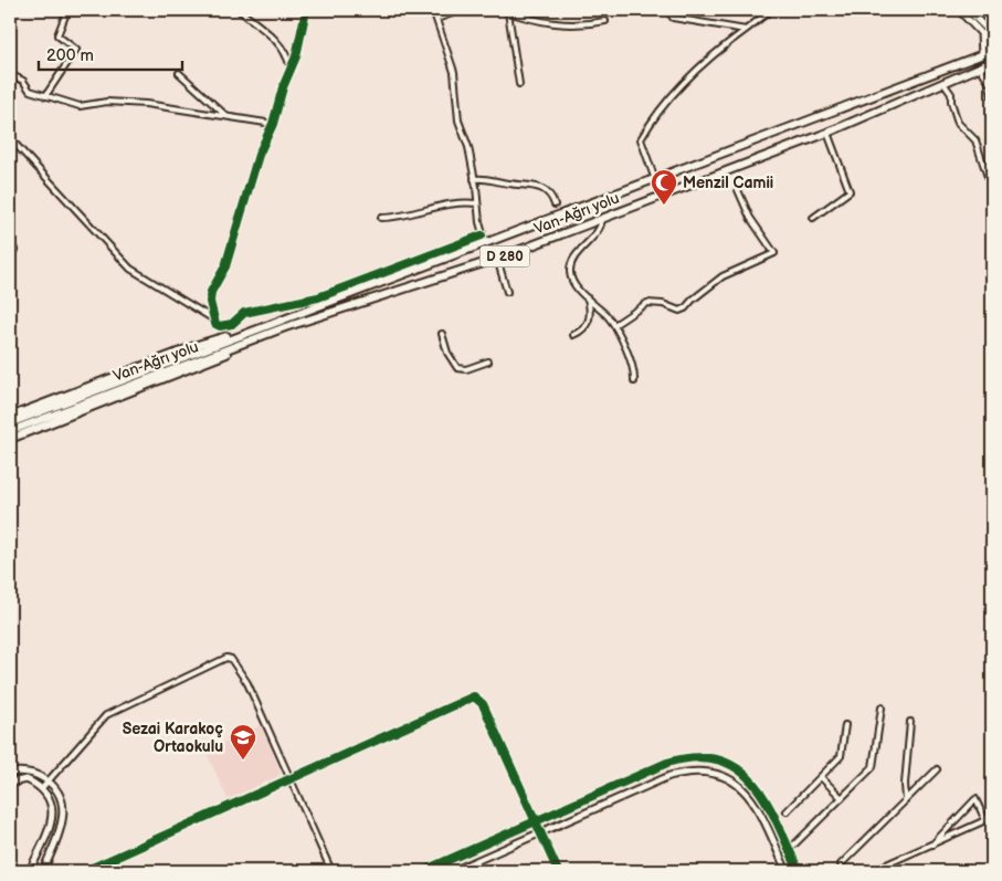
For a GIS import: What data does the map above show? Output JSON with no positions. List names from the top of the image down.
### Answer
{
  "streets": {
    "highway": ["Van-Ağrı yolu", "D 280"]
  },
  "places": {
    "mosque": ["Menzil Camii"],
    "school or university": ["Sezai Karakoç Ortaokulu"]
  },
  "scale_bar": "200 m"
}
